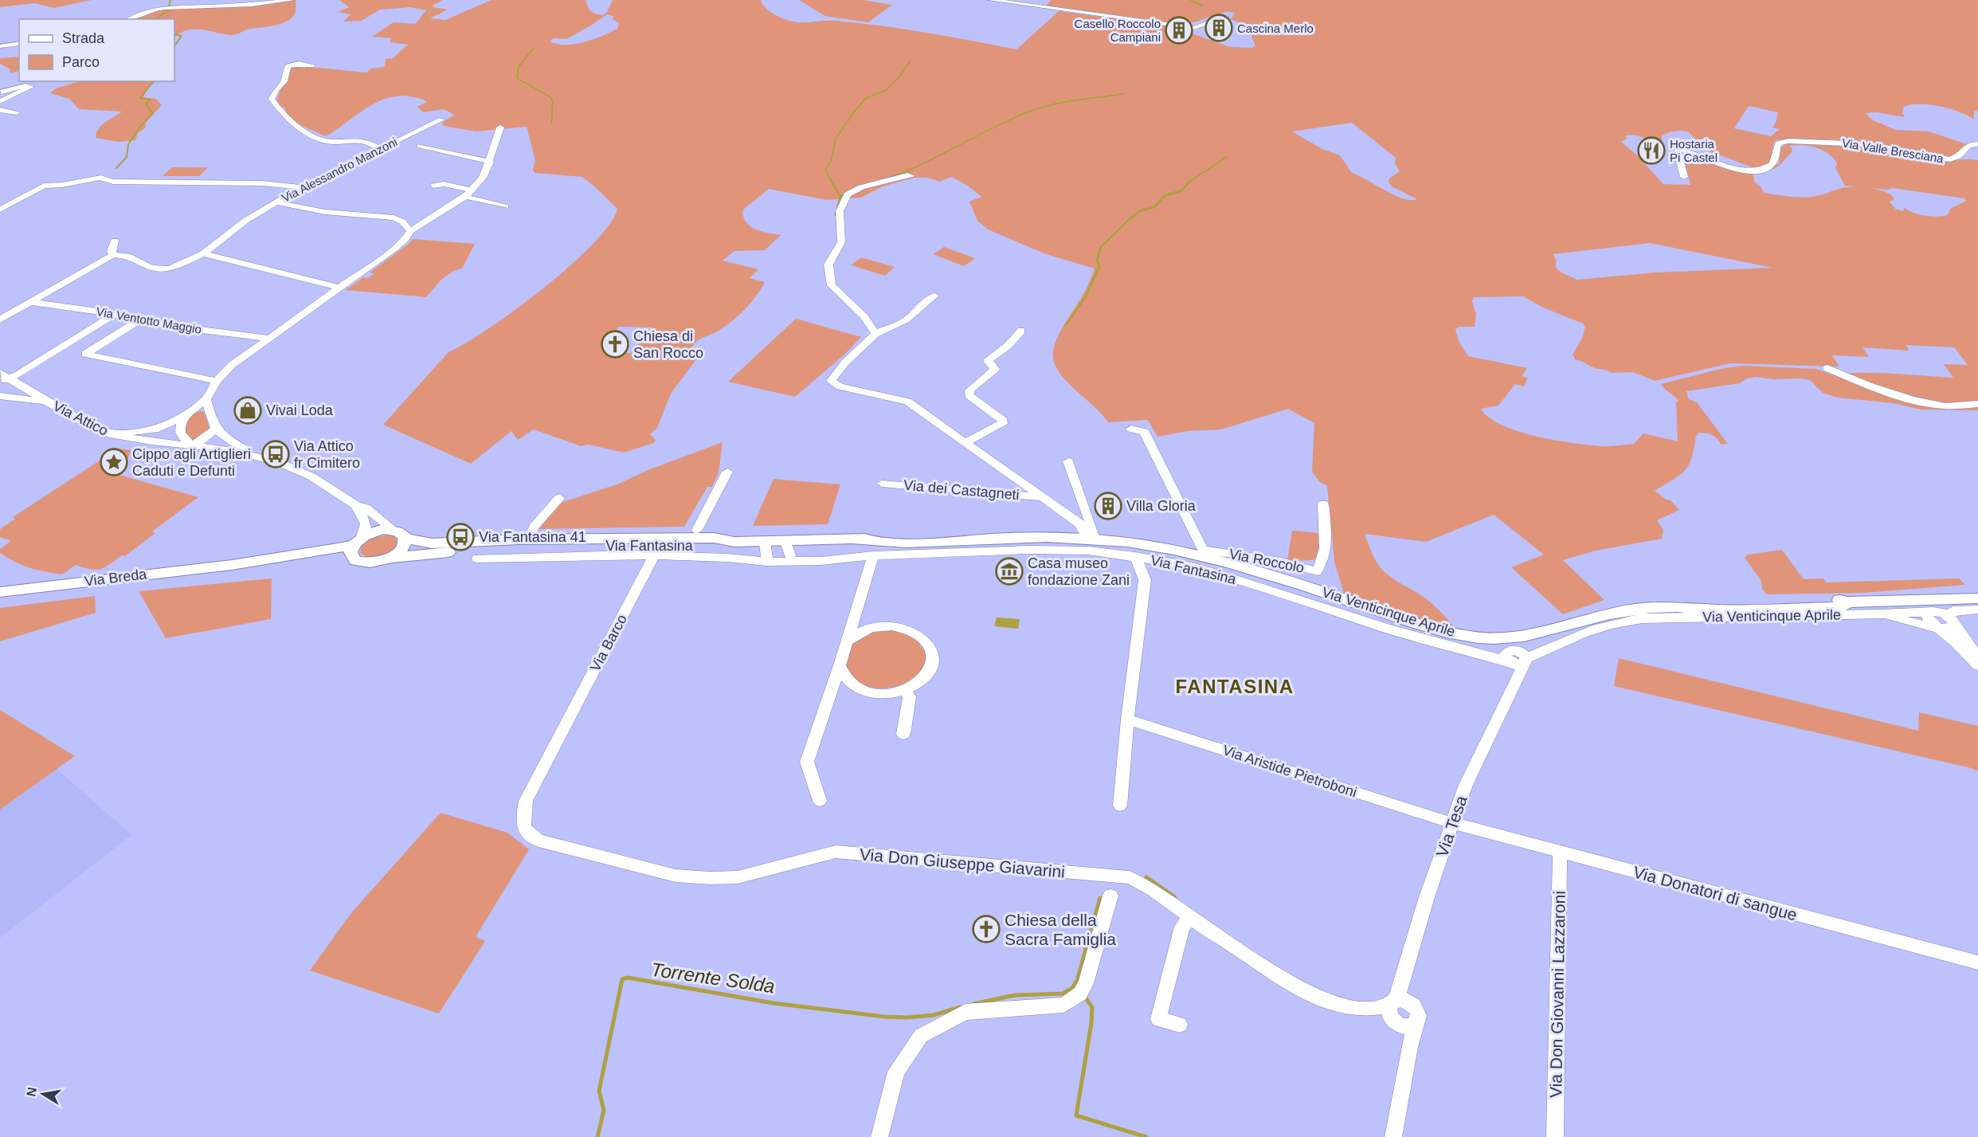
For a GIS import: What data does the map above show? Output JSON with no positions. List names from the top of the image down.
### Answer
{
  "streets": {
    "street": [
      "Via Valle Bresciana",
      "Via Alessandro Manzoni",
      "Via Ventotto Maggio",
      "Via Attico",
      "Via dei Castagneti",
      "Via Fantasina",
      "Via Roccolo",
      "Via Breda",
      "Via Venticinque Aprile",
      "Via Barco",
      "Via Aristide Pietroboni",
      "Via Tesa",
      "Via Don Giuseppe Giavarini",
      "Via Donatori di sangue",
      "Via Don Giovanni Lazzaroni"
    ]
  },
  "crossings": [
    ["Via Attico", "Via Breda"],
    ["Via dei Castagneti", "Via Fantasina"],
    ["Via Fantasina", "Via Roccolo"],
    ["Via Fantasina", "Via Breda"],
    ["Via Fantasina", "Via Venticinque Aprile"],
    ["Via Fantasina", "Via Tesa"],
    ["Via Roccolo", "Via Venticinque Aprile"],
    ["Via Venticinque Aprile", "Via Tesa"],
    ["Via Barco", "Via Don Giuseppe Giavarini"],
    ["Via Aristide Pietroboni", "Via Tesa"],
    ["Via Aristide Pietroboni", "Via Donatori di sangue"],
    ["Via Tesa", "Via Don Giuseppe Giavarini"],
    ["Via Tesa", "Via Donatori di sangue"],
    ["Via Donatori di sangue", "Via Don Giovanni Lazzaroni"]
  ],
  "districts": ["FANTASINA"],
  "water": ["Torrente Solda"],
  "places": {
    "building": ["Cascina Merlo", "Casello Roccolo Campiani", "Villa Gloria"],
    "restaurant": ["Hostaria Pi Castel"],
    "church": ["Chiesa di San Rocco", "Chiesa della Sacra Famiglia"],
    "shop": ["Vivai Loda"],
    "bus stop": ["Via Attico fr Cimitero", "Via Fantasina 41"],
    "place": ["Cippo agli Artiglieri Caduti e Defunti"],
    "museum": ["Casa museo fondazione Zani"]
  },
  "legend": ["Strada", "Parco"],
  "north": "left"
}
